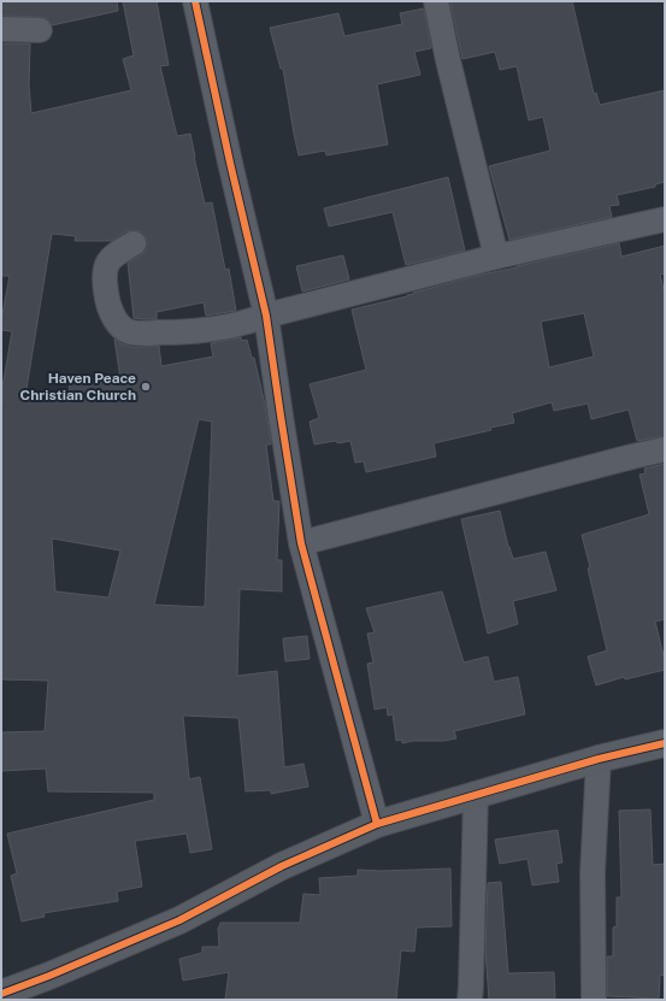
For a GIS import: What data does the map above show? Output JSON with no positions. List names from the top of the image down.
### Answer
{
  "places": ["Haven Peace Christian Church"]
}
